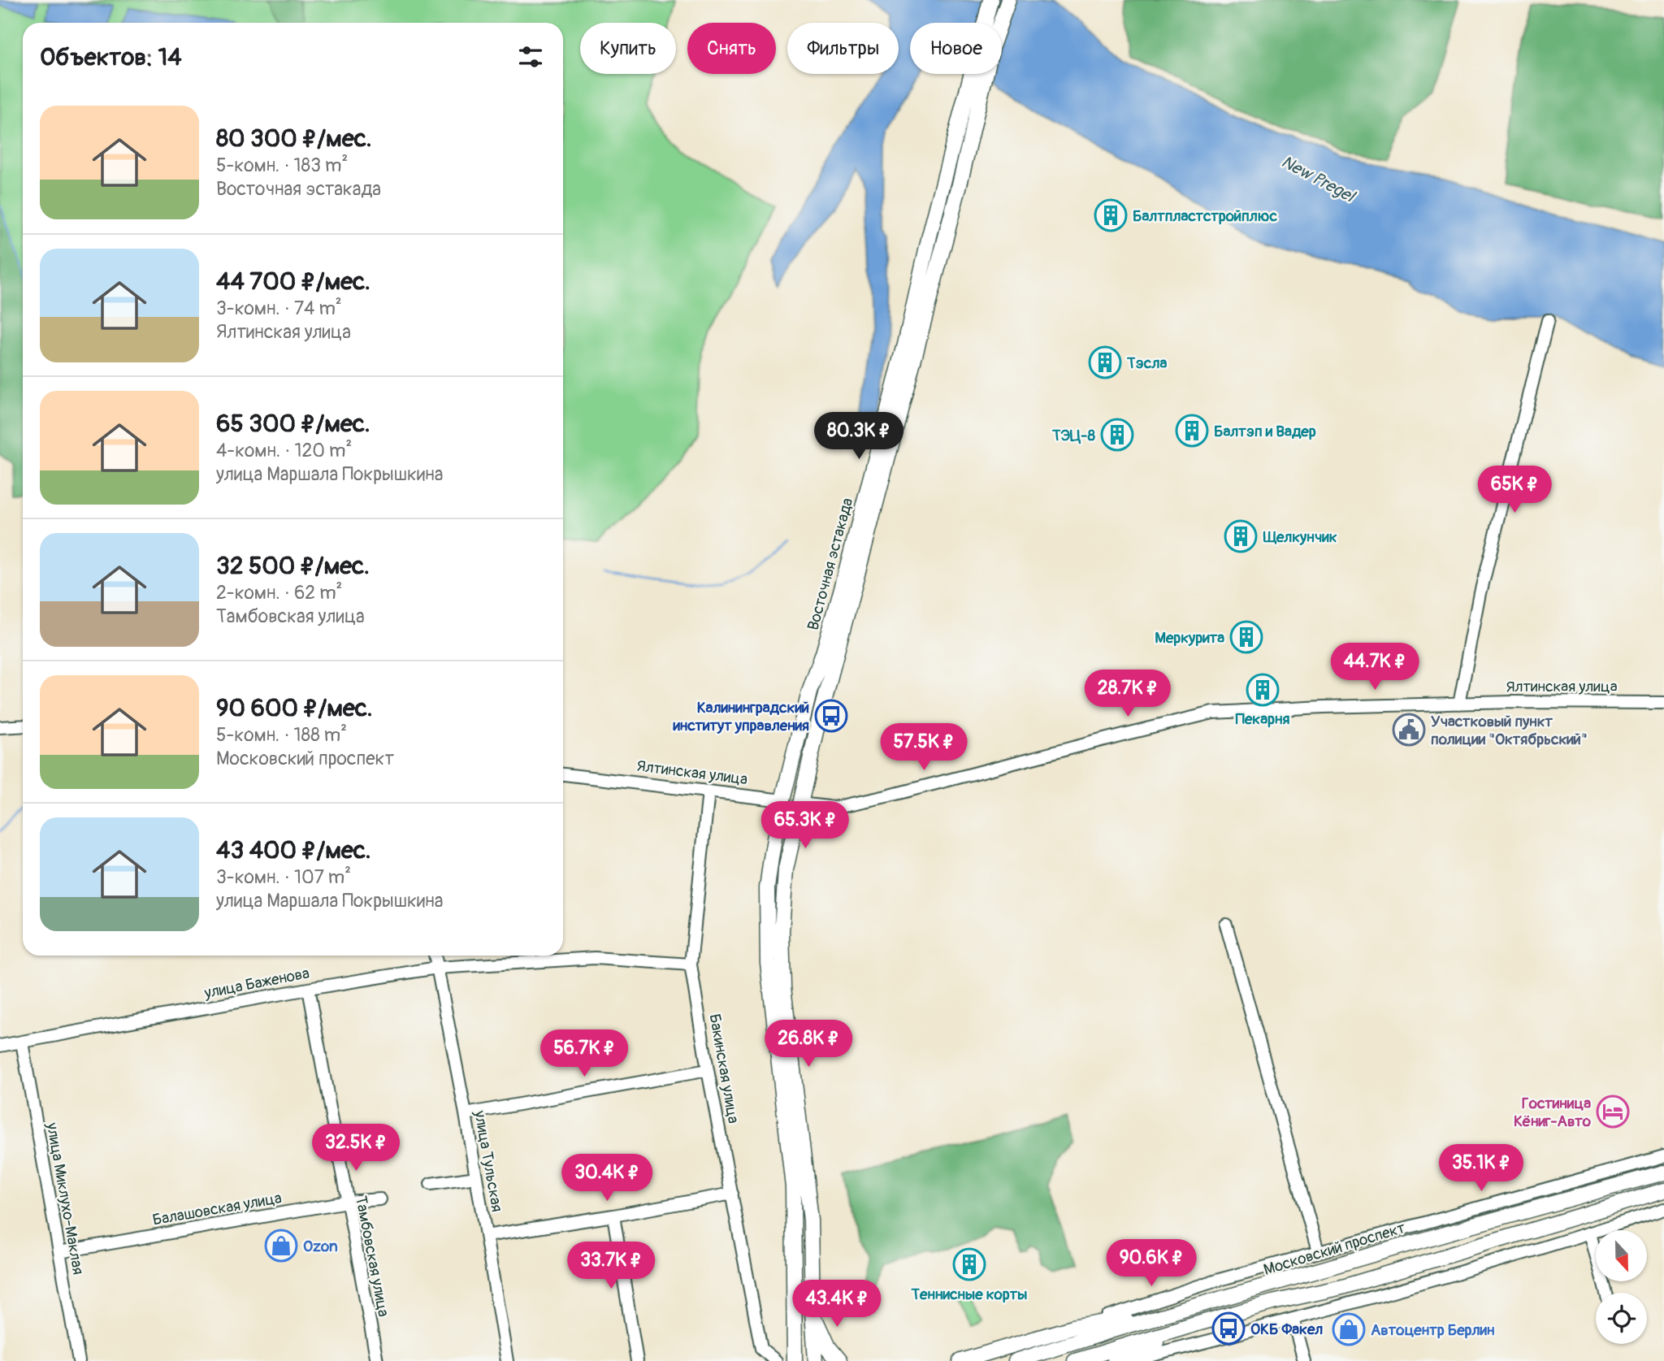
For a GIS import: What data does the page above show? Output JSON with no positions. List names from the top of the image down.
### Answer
{
  "streets": {
    "main road": ["Восточная эстакада", "Ялтинская улица", "Московский проспект"],
    "street": [
      "улица Баженова",
      "Бакинская улица",
      "улица Тульская",
      "улица Миклухо-Маклая",
      "Балашовская улица",
      "Тамбовская улица"
    ]
  },
  "crossings": [
    ["Восточная эстакада", "Ялтинская улица"],
    ["Ялтинская улица", "Бакинская улица"],
    ["улица Баженова", "Бакинская улица"],
    ["улица Баженова", "улица Тульская"],
    ["улица Баженова", "улица Миклухо-Маклая"],
    ["улица Баженова", "Тамбовская улица"],
    ["улица Миклухо-Маклая", "Балашовская улица"],
    ["Балашовская улица", "Тамбовская улица"]
  ],
  "water": ["New Pregel"],
  "places": {
    "building": [
      "Балтпластстройплюс",
      "Тэсла",
      "Балтэп и Вадер",
      "ТЭЦ-8",
      "Щелкунчик",
      "Меркурита",
      "Пекарня",
      "Теннисные корты"
    ],
    "bus stop": ["Калининградский институт управления", "ОКБ Факел"],
    "public building": ["Участковый пункт полиции \"Октябрьский\""],
    "hotel": ["Гостиница Кёниг-Авто"],
    "shop": ["Ozon", "Автоцентр Берлин"]
  },
  "north": "bottom",
  "page": {
    "chip": [
      "Купить",
      "Снять",
      "Фильтры",
      "Новое"
    ],
    "heading": "Объектов: 14",
    "list": [
      {
        "name": "80 300 ₽/мес.",
        "note": "5-комн. · 183 m² · Восточная эстакада"
      },
      {
        "name": "44 700 ₽/мес.",
        "note": "3-комн. · 74 m² · Ялтинская улица"
      },
      {
        "name": "65 300 ₽/мес.",
        "note": "4-комн. · 120 m² · улица Маршала Покрышкина"
      },
      {
        "name": "32 500 ₽/мес.",
        "note": "2-комн. · 62 m² · Тамбовская улица"
      },
      {
        "name": "90 600 ₽/мес.",
        "note": "5-комн. · 188 m² · Московский проспект"
      },
      {
        "name": "43 400 ₽/мес.",
        "note": "3-комн. · 107 m² · улица Маршала Покрышкина"
      }
    ],
    "price": [
      "80.3K ₽",
      "65K ₽",
      "44.7K ₽",
      "28.7K ₽",
      "57.5K ₽",
      "65.3K ₽",
      "26.8K ₽",
      "56.7K ₽",
      "32.5K ₽",
      "35.1K ₽",
      "30.4K ₽",
      "90.6K ₽",
      "33.7K ₽",
      "43.4K ₽"
    ]
  }
}
